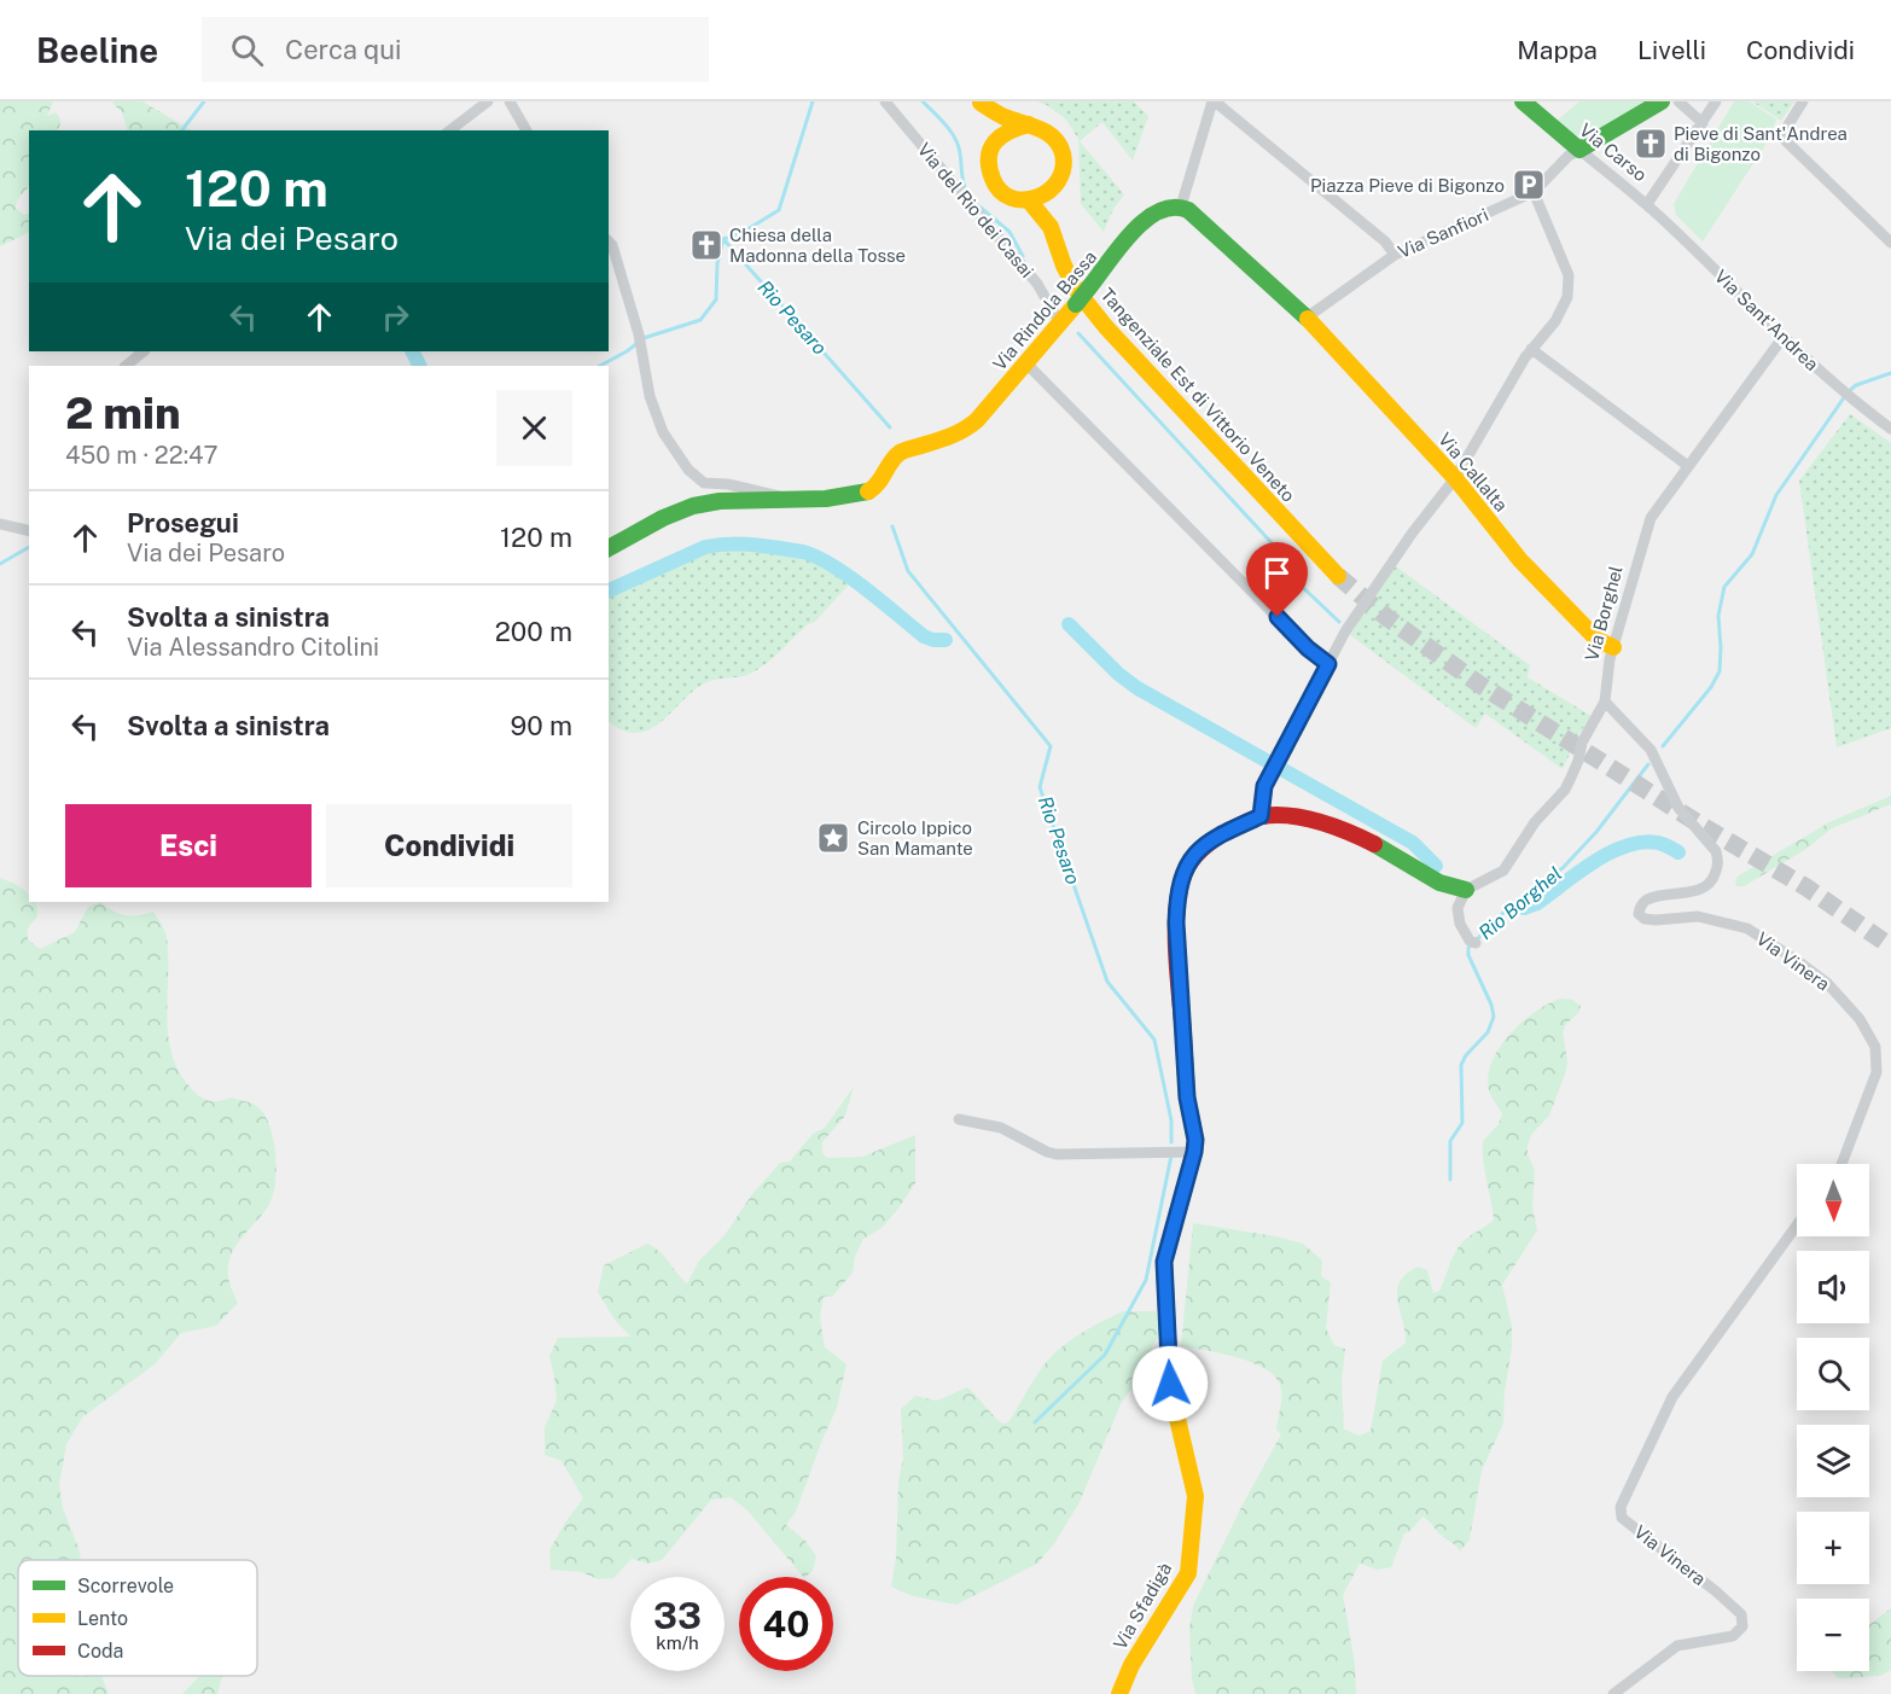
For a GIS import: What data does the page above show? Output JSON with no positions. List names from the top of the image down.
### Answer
{
  "streets": {
    "street": [
      "Via Carso",
      "Via del Rio dei Casai",
      "Via Sanfiori",
      "Via Rindola Bassa",
      "Via Sant'Andrea",
      "Tangenziale Est di Vittorio Veneto",
      "Via Callalta",
      "Via Borghel",
      "Via Vinera",
      "Via Sfadigà"
    ]
  },
  "crossings": [
    ["Via Carso", "Via Sanfiori"],
    ["Via Carso", "Via Sant'Andrea"],
    ["Via del Rio dei Casai", "Via Rindola Bassa"],
    ["Via Sanfiori", "Via Callalta"],
    ["Via Sant'Andrea", "Via Borghel"],
    ["Via Callalta", "Via Borghel"],
    ["Via Borghel", "Via Vinera"]
  ],
  "water": ["Rio Pesaro", "Rio Borghel"],
  "places": {
    "church": ["Pieve di Sant'Andrea di Bigonzo", "Chiesa della Madonna della Tosse"],
    "parking": ["Piazza Pieve di Bigonzo"],
    "place": ["Circolo Ippico San Mamante"]
  },
  "legend": ["Scorrevole", "Lento", "Coda"],
  "north": "bottom",
  "page": {
    "header": "Beeline",
    "search": "Cerca qui",
    "nav": ["Mappa", "Livelli", "Condividi"],
    "turn": ["120 m", "Via dei Pesaro"],
    "heading": ["2 min", "450 m · 22:47"],
    "list": [
      {
        "name": "Prosegui",
        "note": "Via dei Pesaro",
        "value": "120 m"
      },
      {
        "name": "Svolta a sinistra",
        "note": "Via Alessandro Citolini",
        "value": "200 m"
      },
      {
        "name": "Svolta a sinistra",
        "value": "90 m"
      }
    ],
    "buttons": ["Esci", "Condividi"],
    "map_buttons": ["+", "−"],
    "speed": "33 km/h",
    "limit": "40"
  }
}
